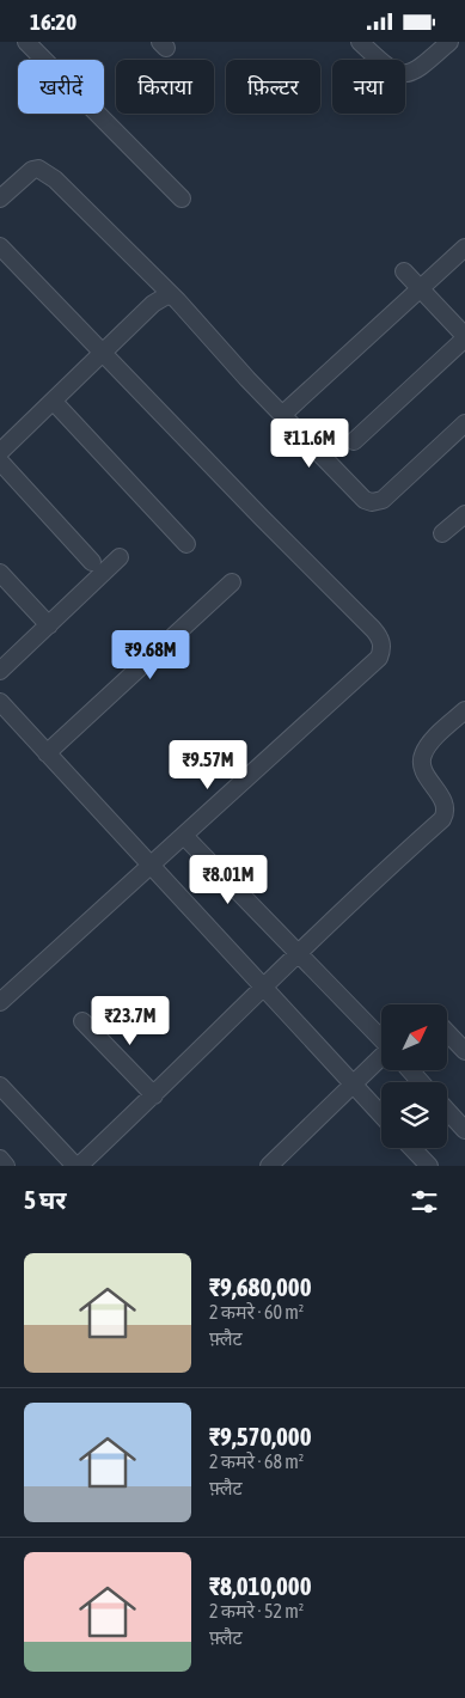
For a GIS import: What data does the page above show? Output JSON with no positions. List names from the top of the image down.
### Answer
{
  "north": "top right",
  "page": {
    "status": "16:20",
    "chip": [
      "खरीदें",
      "किराया",
      "फ़िल्टर",
      "नया"
    ],
    "price": [
      "₹11.6M",
      "₹9.68M",
      "₹9.57M",
      "₹8.01M",
      "₹23.7M"
    ],
    "heading": "5 घर",
    "list": [
      {
        "name": "₹9,680,000",
        "note": "2 कमरे · 60 m² · फ़्लैट"
      },
      {
        "name": "₹9,570,000",
        "note": "2 कमरे · 68 m² · फ़्लैट"
      },
      {
        "name": "₹8,010,000",
        "note": "2 कमरे · 52 m² · फ़्लैट"
      }
    ]
  }
}
